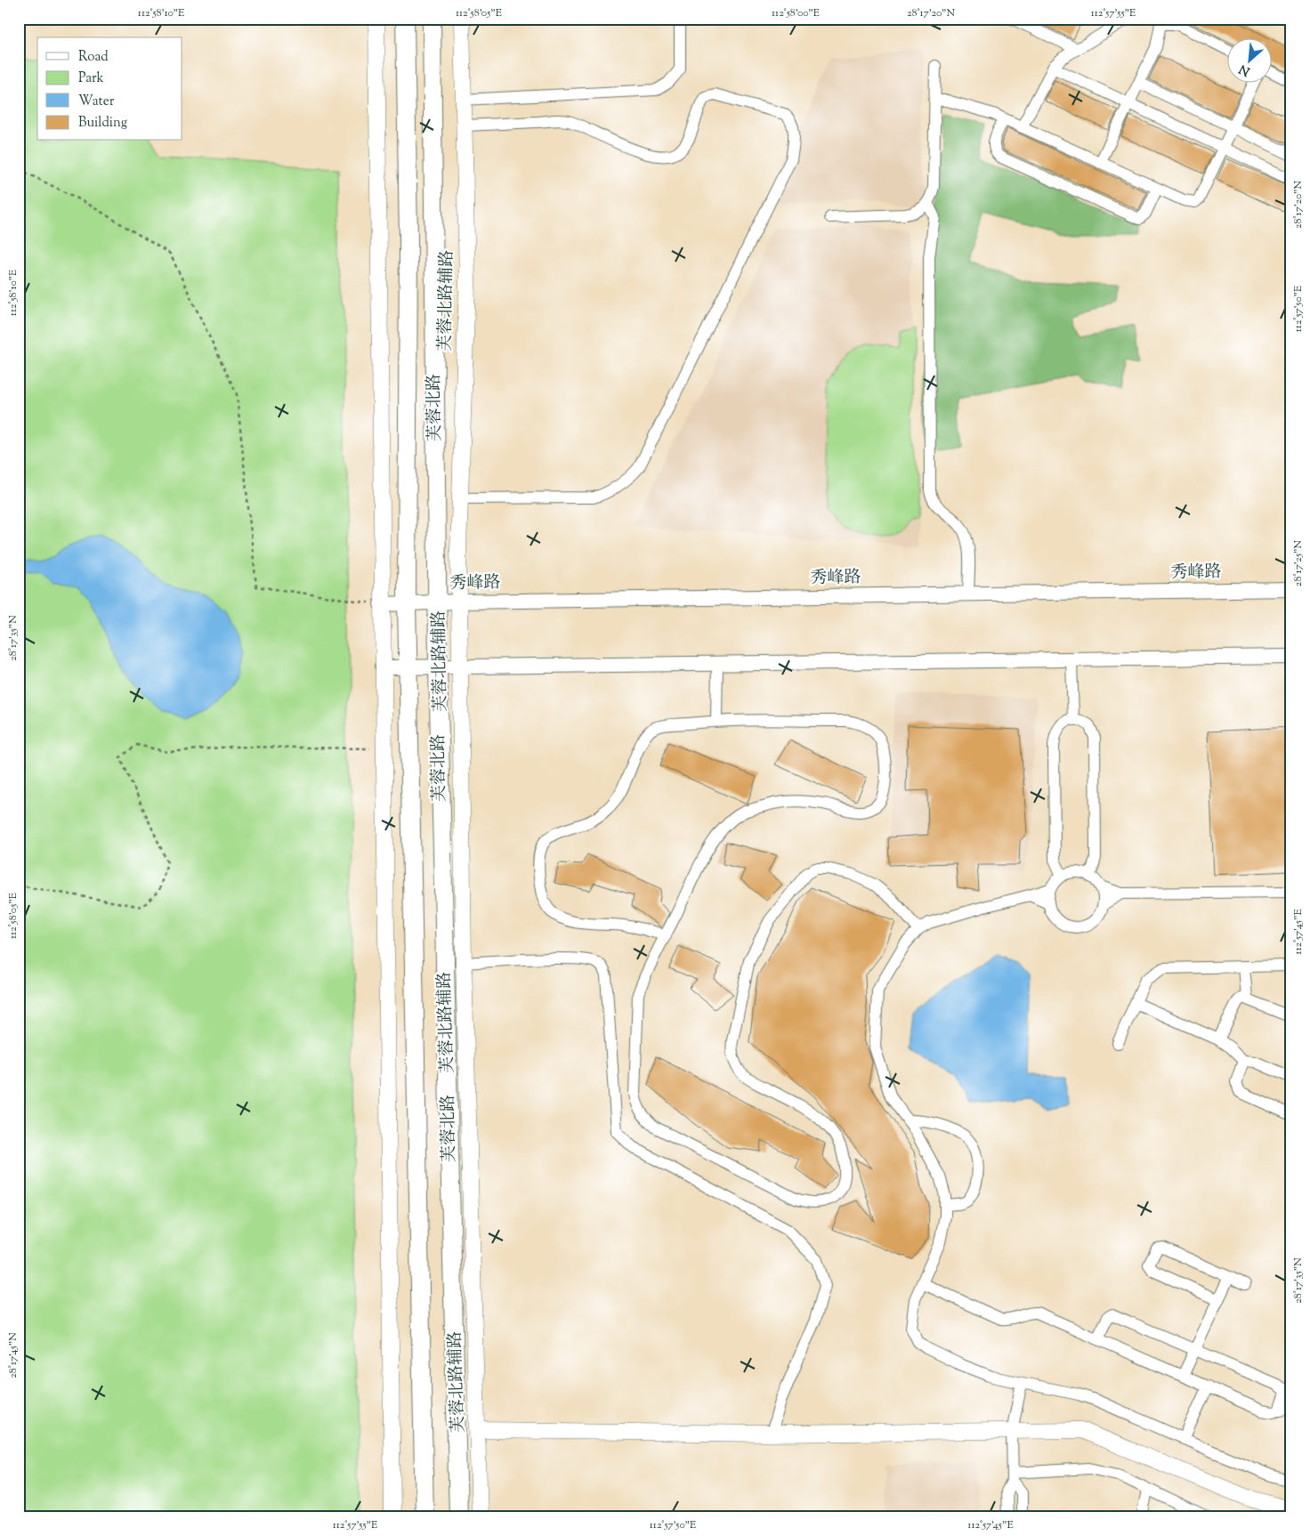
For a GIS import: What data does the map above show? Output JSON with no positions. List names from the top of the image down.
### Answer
{
  "streets": {
    "main road": ["芙蓉北路辅路", "芙蓉北路"],
    "street": ["秀峰路"]
  },
  "crossings": [
    ["芙蓉北路辅路", "秀峰路"],
    ["芙蓉北路", "秀峰路"]
  ],
  "legend": [
    "Road",
    "Park",
    "Water",
    "Building"
  ],
  "north": "bottom left",
  "coordinates": [
    "112°58'10\"E",
    "112°58'05\"E",
    "112°58'00\"E",
    "28°17'20\"N",
    "112°57'55\"E",
    "112°57'50\"E",
    "28°17'25\"N",
    "28°17'35\"N",
    "112°57'45\"E",
    "28°17'45\"N"
  ]
}
